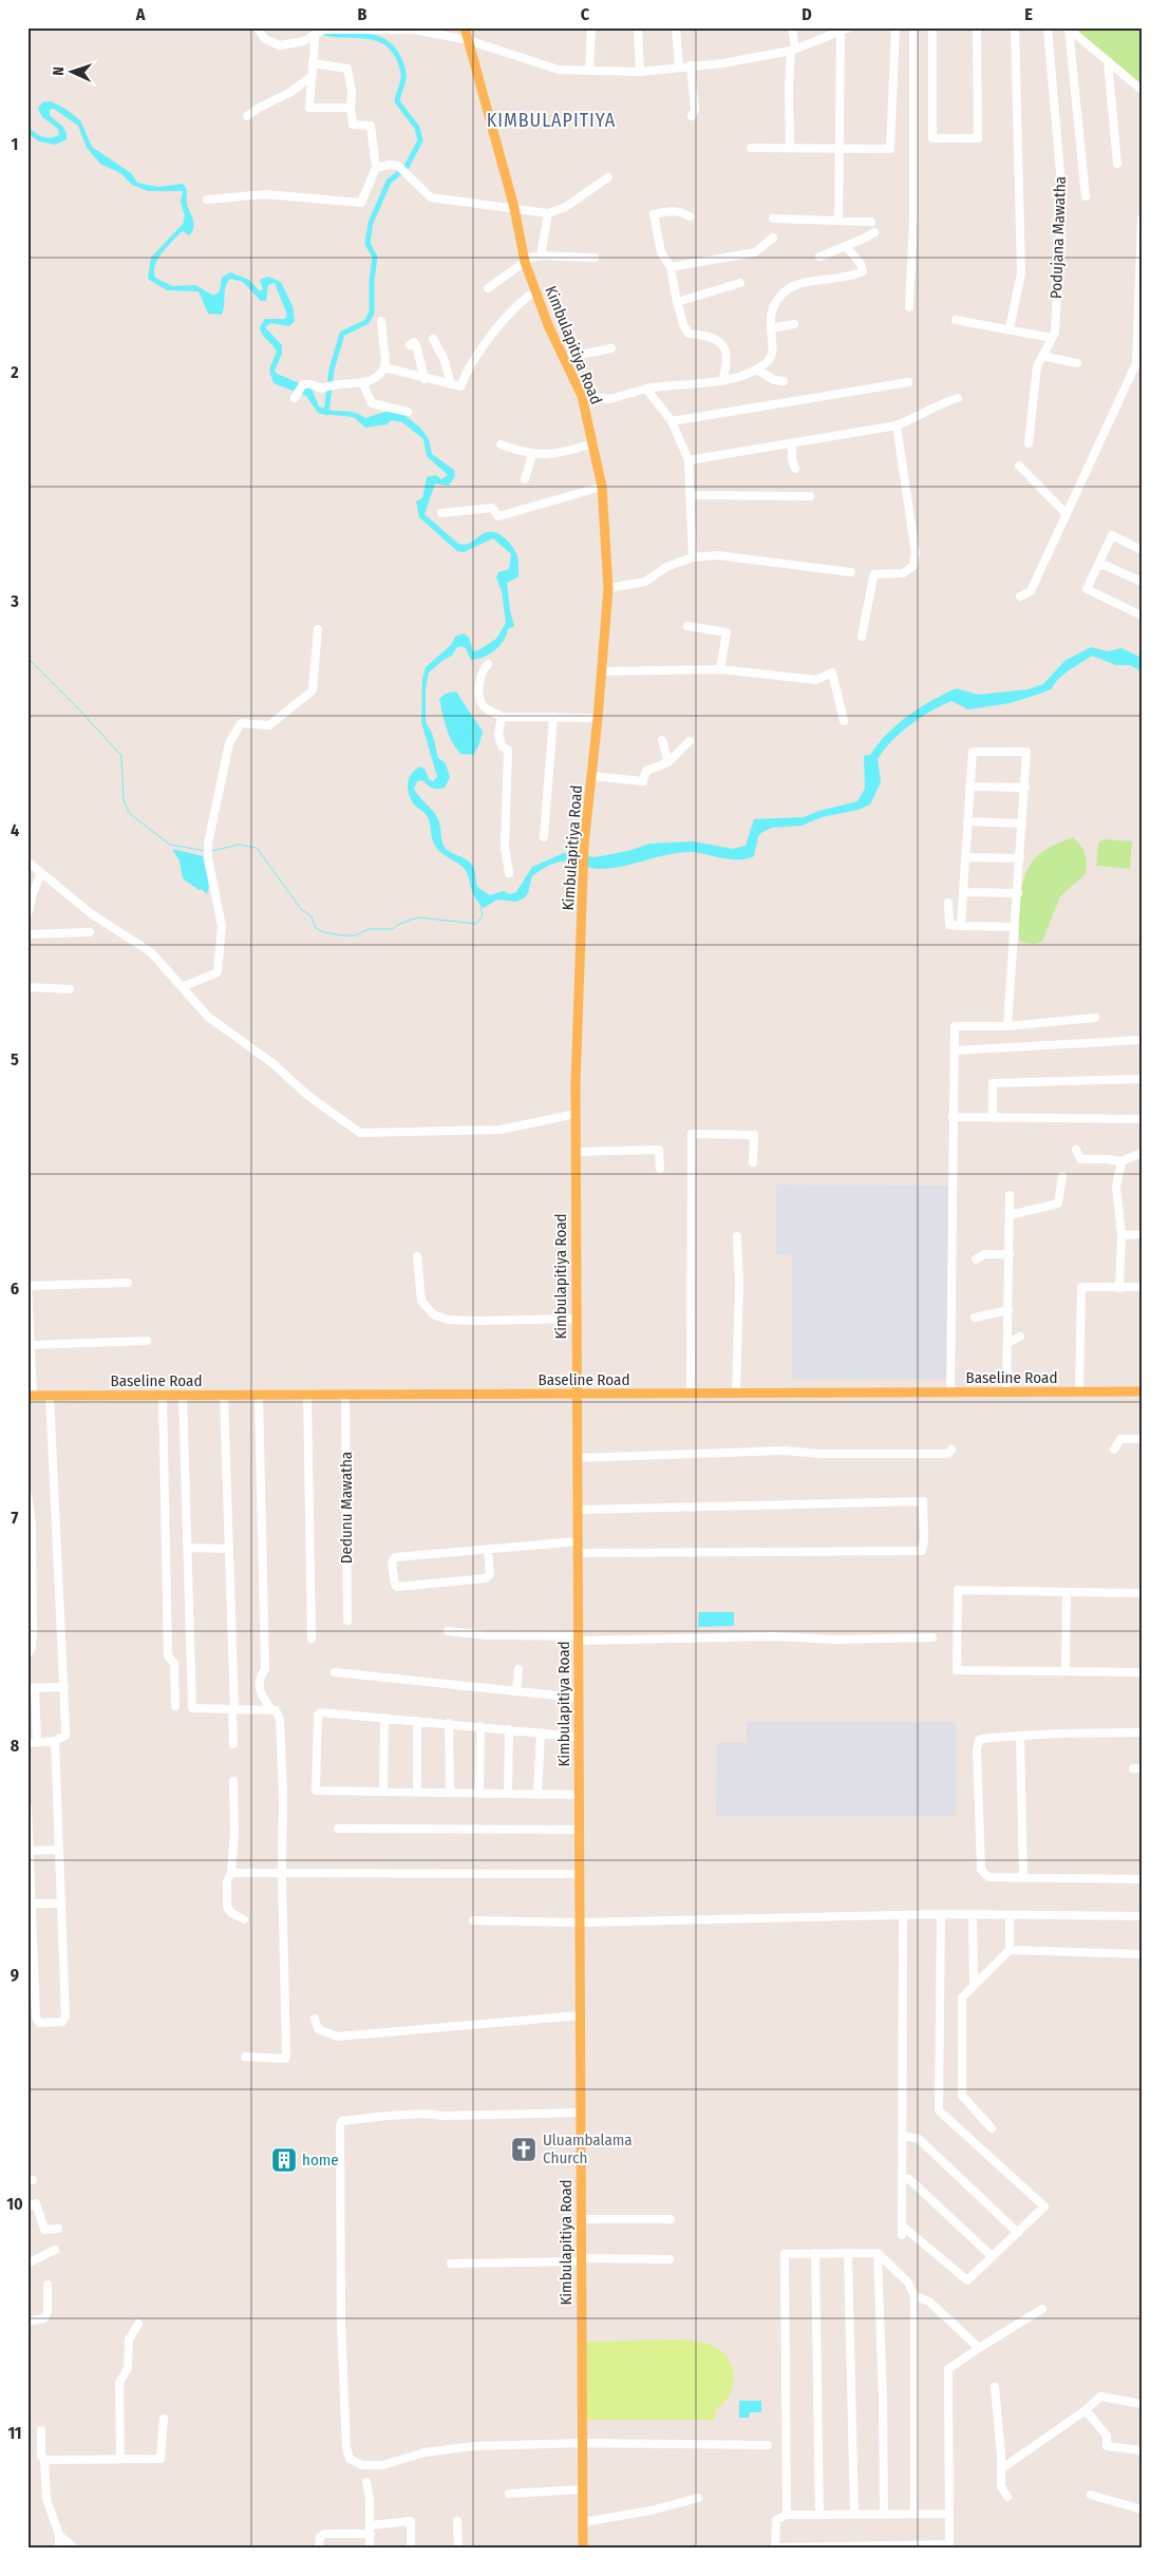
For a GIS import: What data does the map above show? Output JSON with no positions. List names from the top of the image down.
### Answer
{
  "streets": {
    "main road": ["Kimbulapitiya Road", "Baseline Road"],
    "street": ["Podujana Mawatha", "Dedunu Mawatha"]
  },
  "crossings": [
    ["Kimbulapitiya Road", "Baseline Road"],
    ["Baseline Road", "Dedunu Mawatha"]
  ],
  "districts": ["KIMBULAPITIYA"],
  "places": {
    "church": ["Uluambalama Church"],
    "building": ["home"]
  },
  "north": "left",
  "grid": {
    "columns": [
      "A",
      "B",
      "C",
      "D",
      "E"
    ],
    "rows": [
      "1",
      "2",
      "3",
      "4",
      "5",
      "6",
      "7",
      "8",
      "9",
      "10",
      "11"
    ]
  }
}
